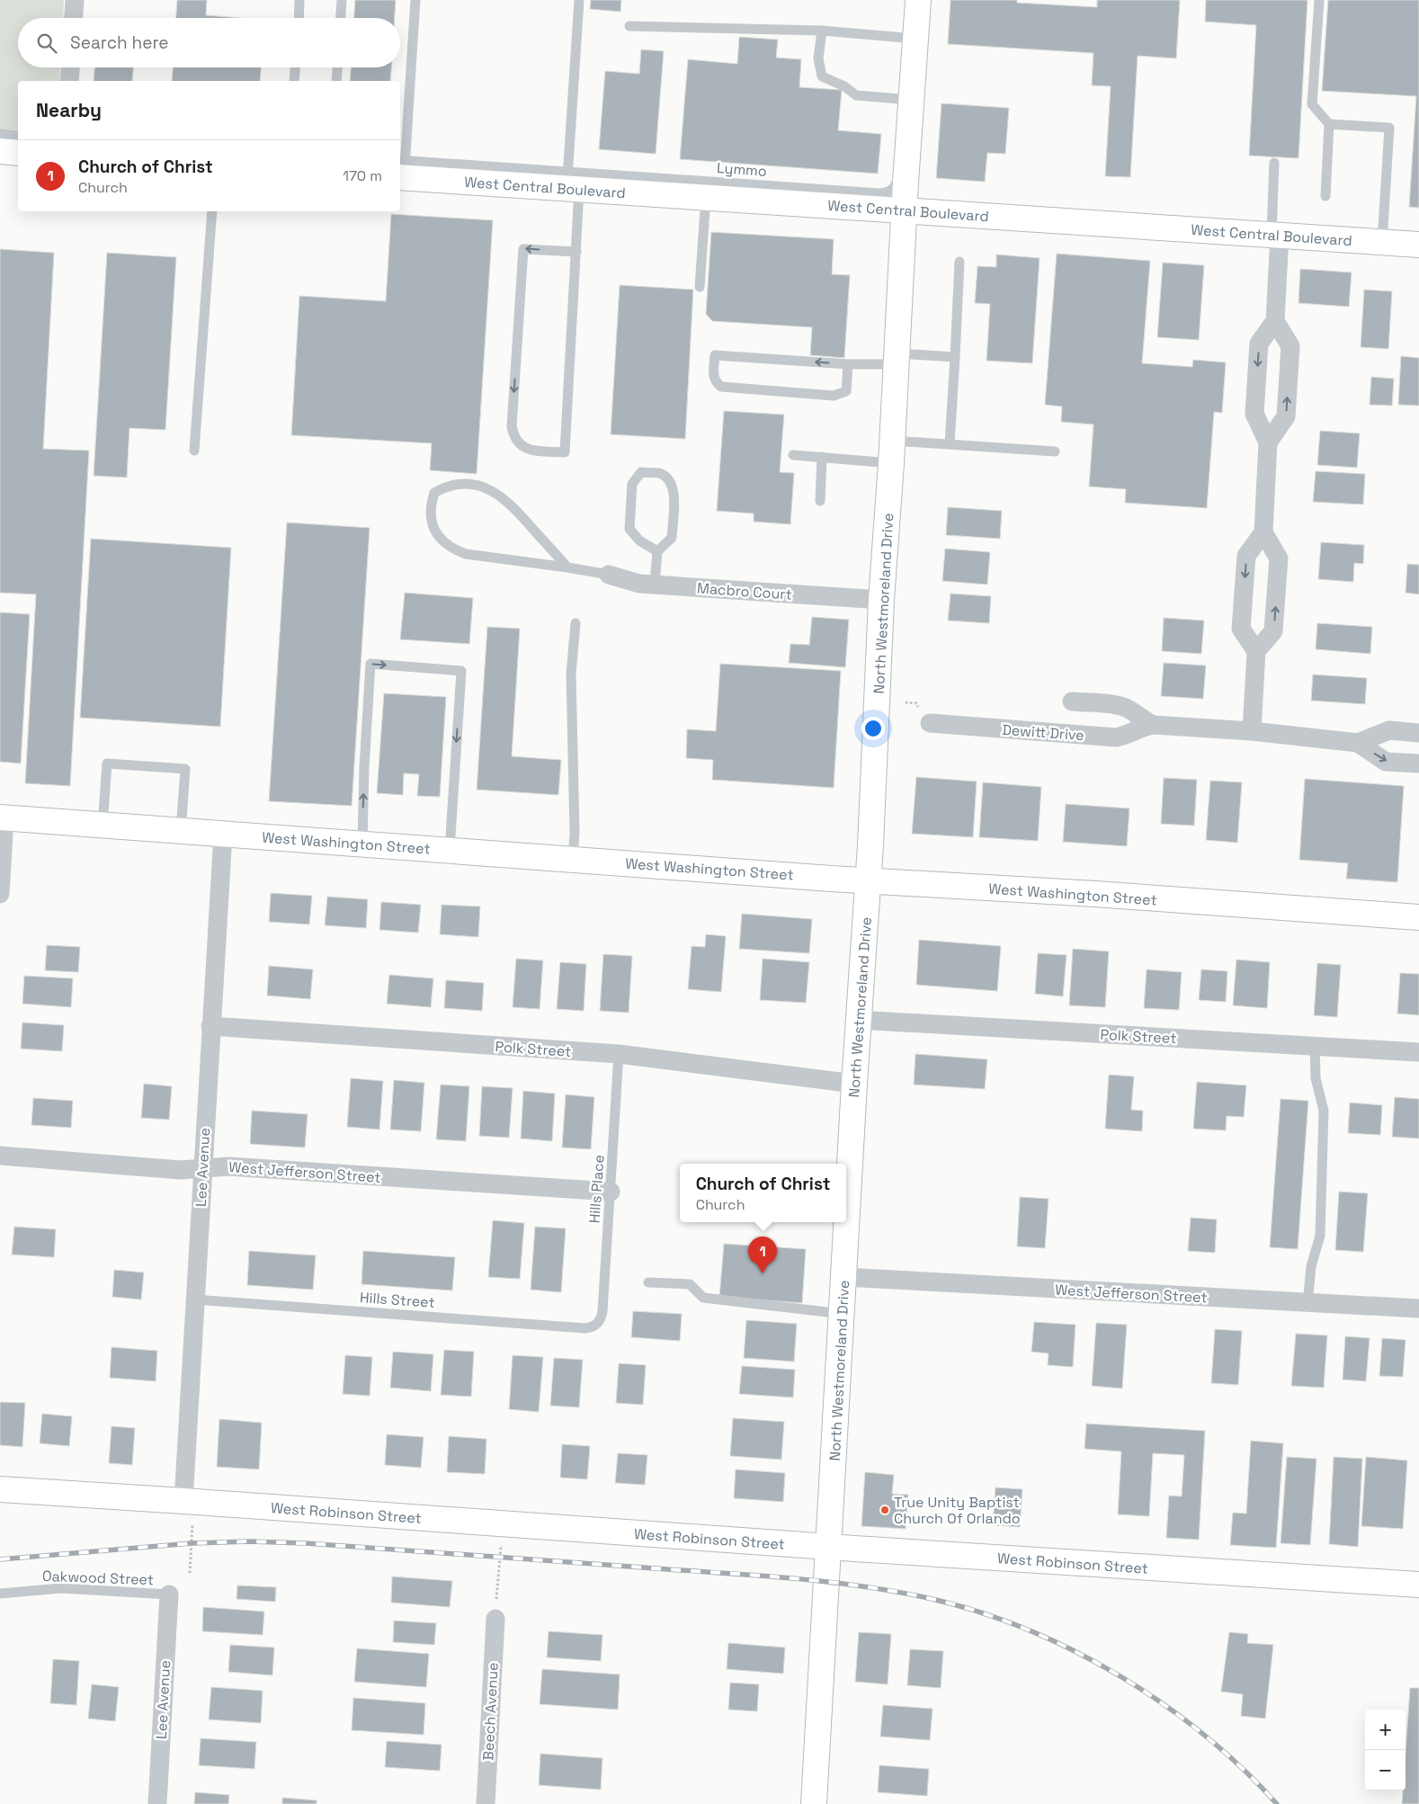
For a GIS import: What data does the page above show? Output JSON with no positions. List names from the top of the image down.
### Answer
{
  "streets": {
    "street": [
      "West Central Boulevard",
      "Macbro Court",
      "North Westmoreland Drive",
      "Dewitt Drive",
      "West Washington Street",
      "Polk Street",
      "Lee Avenue",
      "West Jefferson Street",
      "West Robinson Street",
      "Beech Avenue"
    ],
    "lane": [
      "Lymmo",
      "Hills Place",
      "Hills Street",
      "Oakwood Street"
    ]
  },
  "crossings": [
    ["Lymmo", "West Central Boulevard"],
    ["Lymmo", "North Westmoreland Drive"],
    ["West Central Boulevard", "North Westmoreland Drive"],
    ["Macbro Court", "North Westmoreland Drive"],
    ["North Westmoreland Drive", "West Washington Street"],
    ["North Westmoreland Drive", "Polk Street"],
    ["North Westmoreland Drive", "West Jefferson Street"],
    ["North Westmoreland Drive", "West Robinson Street"],
    ["West Washington Street", "Lee Avenue"],
    ["Polk Street", "Lee Avenue"],
    ["Polk Street", "Hills Place"],
    ["Lee Avenue", "West Jefferson Street"],
    ["Lee Avenue", "Hills Street"],
    ["Lee Avenue", "West Robinson Street"],
    ["Lee Avenue", "Oakwood Street"],
    ["West Jefferson Street", "Hills Place"],
    ["Hills Place", "Hills Street"]
  ],
  "places": ["True Unity Baptist Church Of Orlando"],
  "page": {
    "search": "Search here",
    "heading": "Nearby",
    "list": [
      {
        "mark": "1",
        "name": "Church of Christ",
        "note": "Church",
        "value": "170 m"
      }
    ],
    "popup": ["Church of Christ", "Church"],
    "pins": "1",
    "map_buttons": ["+", "−"]
  }
}
